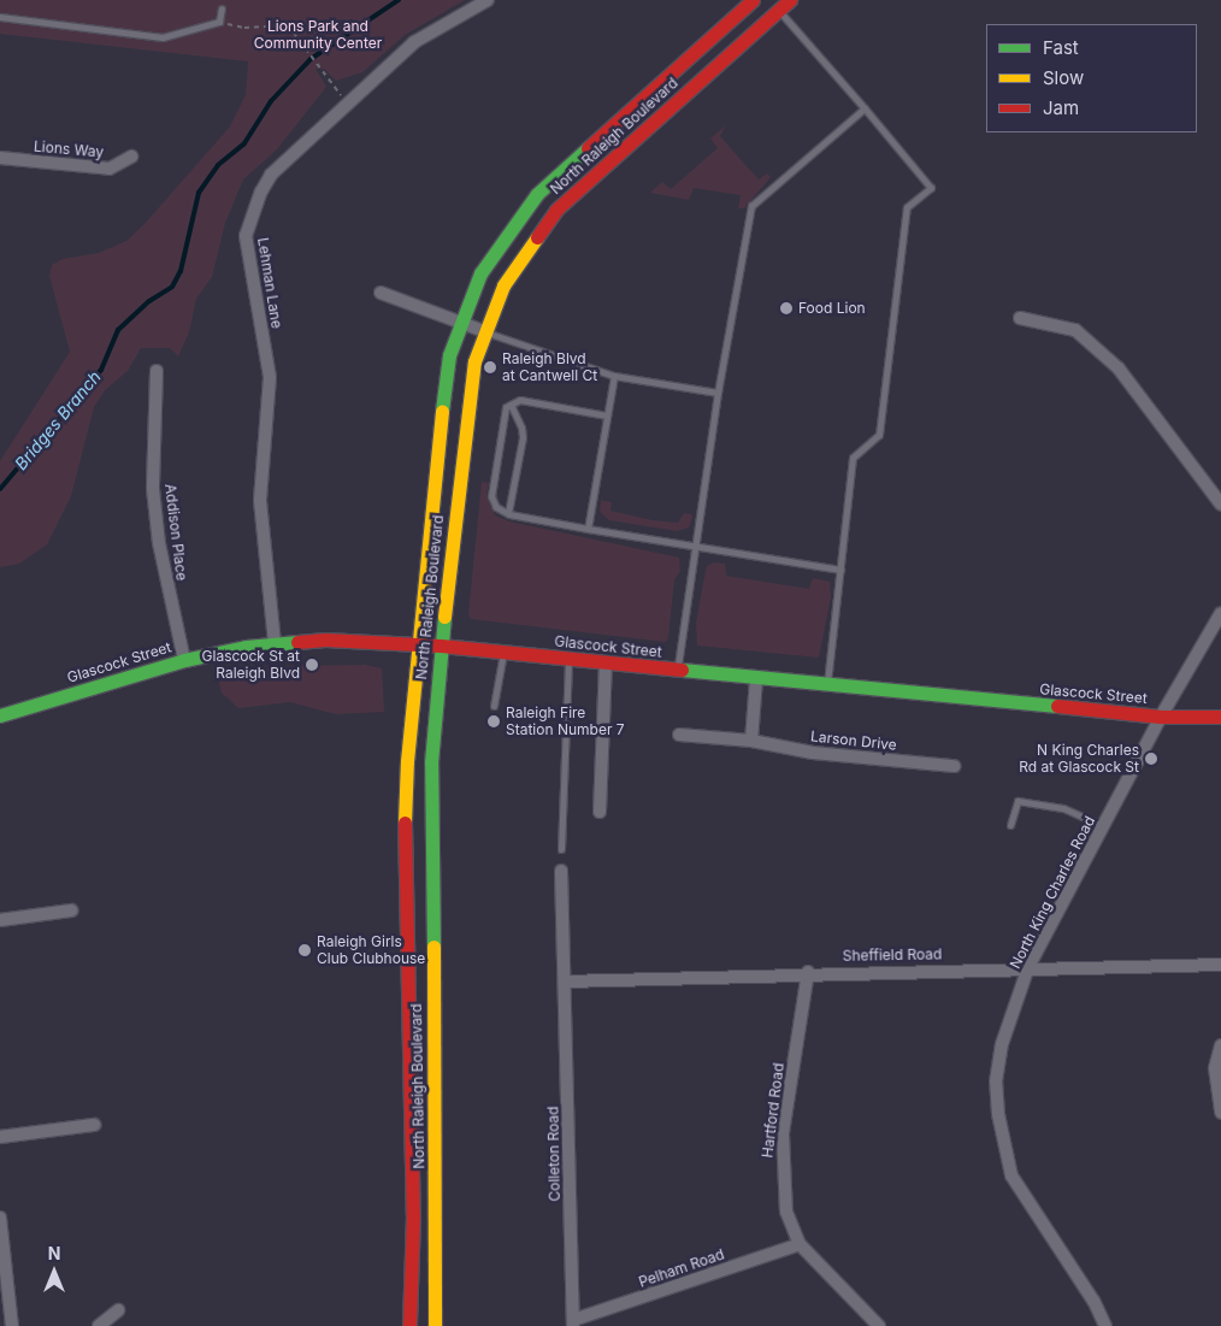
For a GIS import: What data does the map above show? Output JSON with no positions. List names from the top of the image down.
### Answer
{
  "streets": {
    "main road": ["North Raleigh Boulevard", "Glascock Street"],
    "street": [
      "Lions Way",
      "Lehman Lane",
      "Addison Place",
      "Larson Drive",
      "North King Charles Road",
      "Sheffield Road",
      "Hartford Road",
      "Colleton Road",
      "Pelham Road"
    ]
  },
  "crossings": [
    ["North Raleigh Boulevard", "Glascock Street"],
    ["Lehman Lane", "Glascock Street"],
    ["Addison Place", "Glascock Street"],
    ["Glascock Street", "North King Charles Road"],
    ["North King Charles Road", "Sheffield Road"],
    ["Sheffield Road", "Hartford Road"],
    ["Sheffield Road", "Colleton Road"],
    ["Hartford Road", "Pelham Road"],
    ["Colleton Road", "Pelham Road"]
  ],
  "water": ["Bridges Branch"],
  "parks": ["Lions Park and Community Center"],
  "places": [
    "Food Lion",
    "Raleigh Blvd at Cantwell Ct",
    "Glascock St at Raleigh Blvd",
    "Raleigh Fire Station Number 7",
    "N King Charles Rd at Glascock St",
    "Raleigh Girls Club Clubhouse"
  ],
  "legend": ["Fast", "Slow", "Jam"],
  "north": "top"
}
